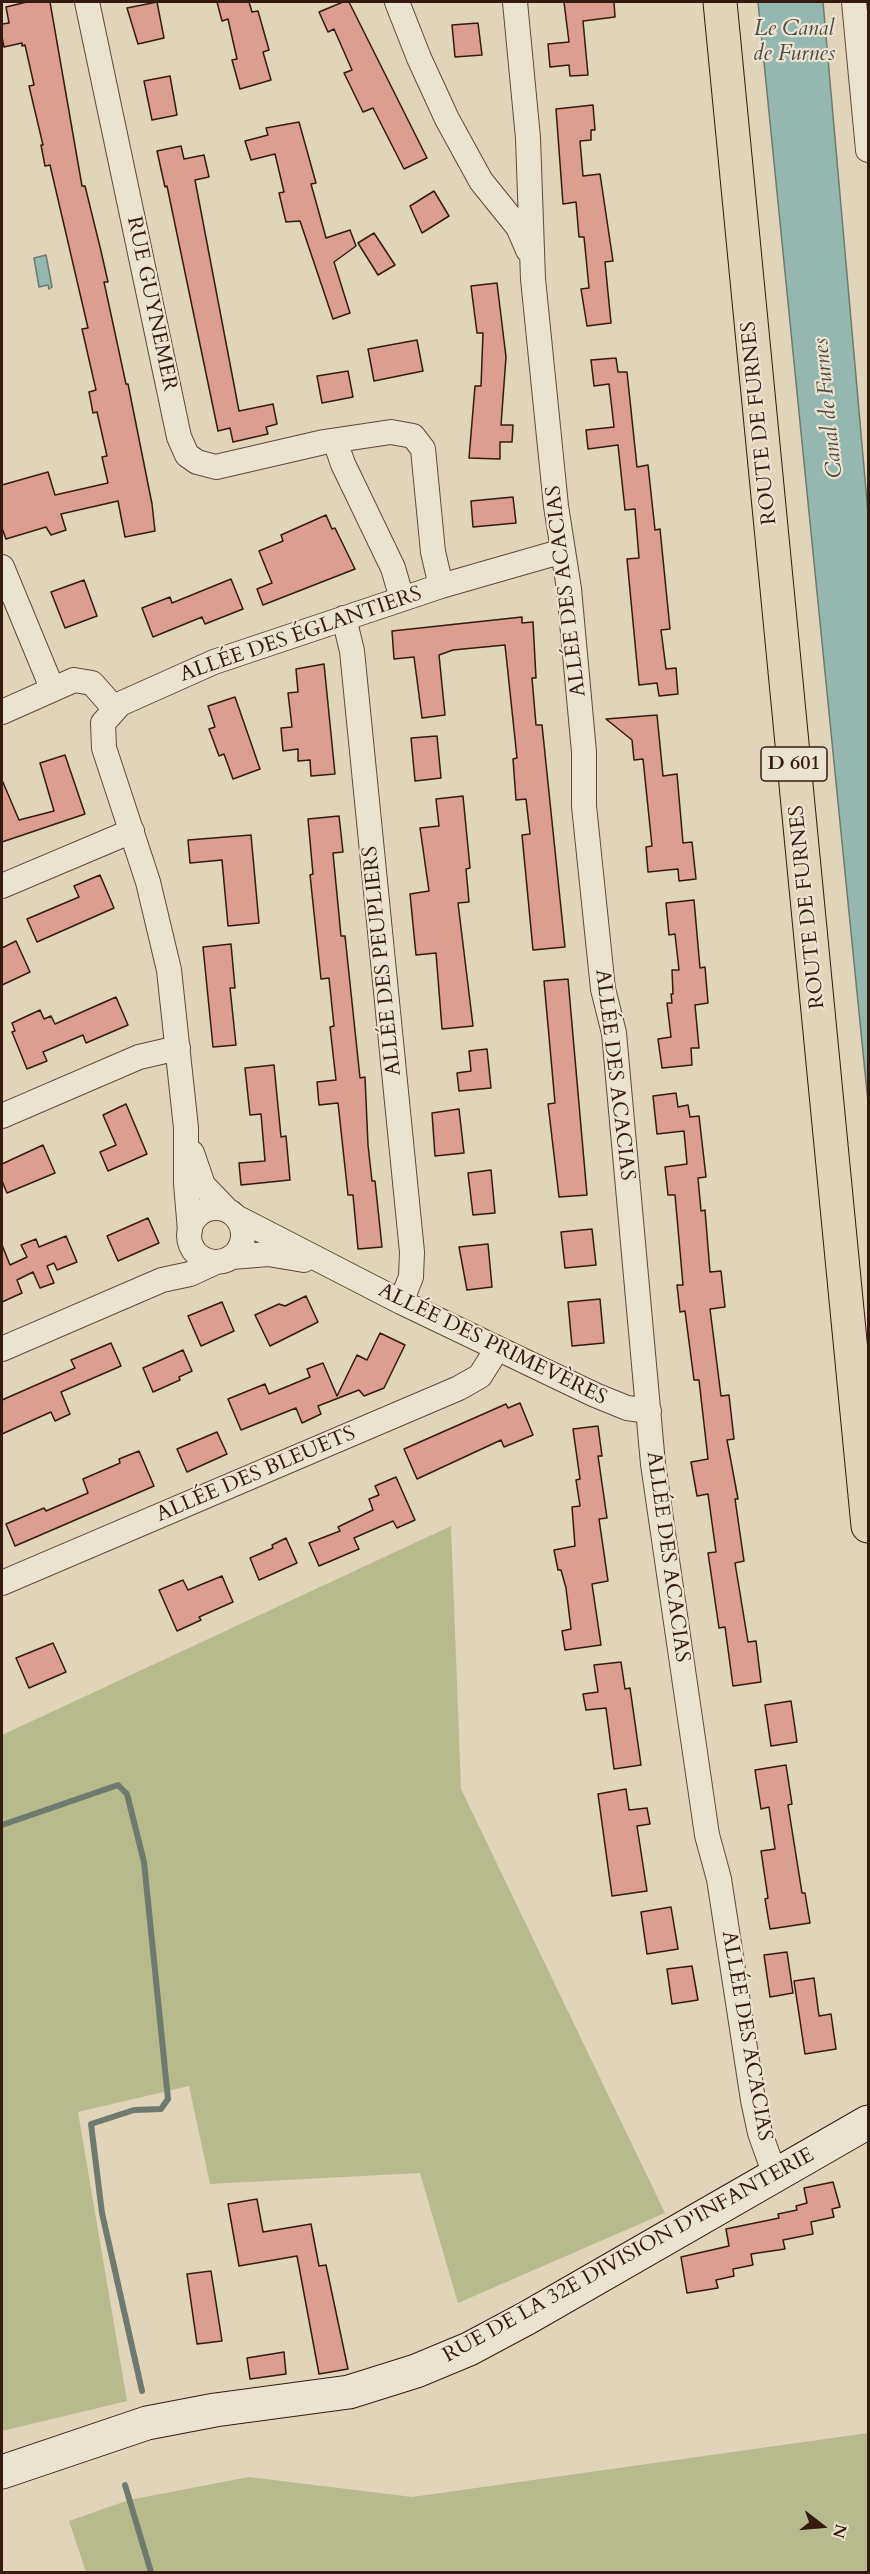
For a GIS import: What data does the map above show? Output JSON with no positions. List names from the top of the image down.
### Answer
{
  "streets": {
    "main road": ["ROUTE DE FURNES", "D 601", "RUE DE LA 32E DIVISION D'INFANTERIE"],
    "street": [
      "RUE GUYNEMER",
      "ALLÉE DES ACACIAS",
      "ALLÉE DES ÉGLANTIERS",
      "ALLÉE DES PEUPLIERS",
      "ALLÉE DES PRIMEVÈRES",
      "ALLÉE DES BLEUETS"
    ]
  },
  "crossings": [
    ["ALLÉE DES ACACIAS", "ALLÉE DES ÉGLANTIERS"],
    ["ALLÉE DES ACACIAS", "ALLÉE DES PRIMEVÈRES"],
    ["ALLÉE DES ACACIAS", "RUE DE LA 32E DIVISION D'INFANTERIE"],
    ["ALLÉE DES ÉGLANTIERS", "ALLÉE DES PEUPLIERS"],
    ["ALLÉE DES PEUPLIERS", "ALLÉE DES PRIMEVÈRES"],
    ["ALLÉE DES PRIMEVÈRES", "ALLÉE DES BLEUETS"]
  ],
  "water": ["Le Canal de Furnes", "Canal de Furnes"],
  "north": "right"
}
